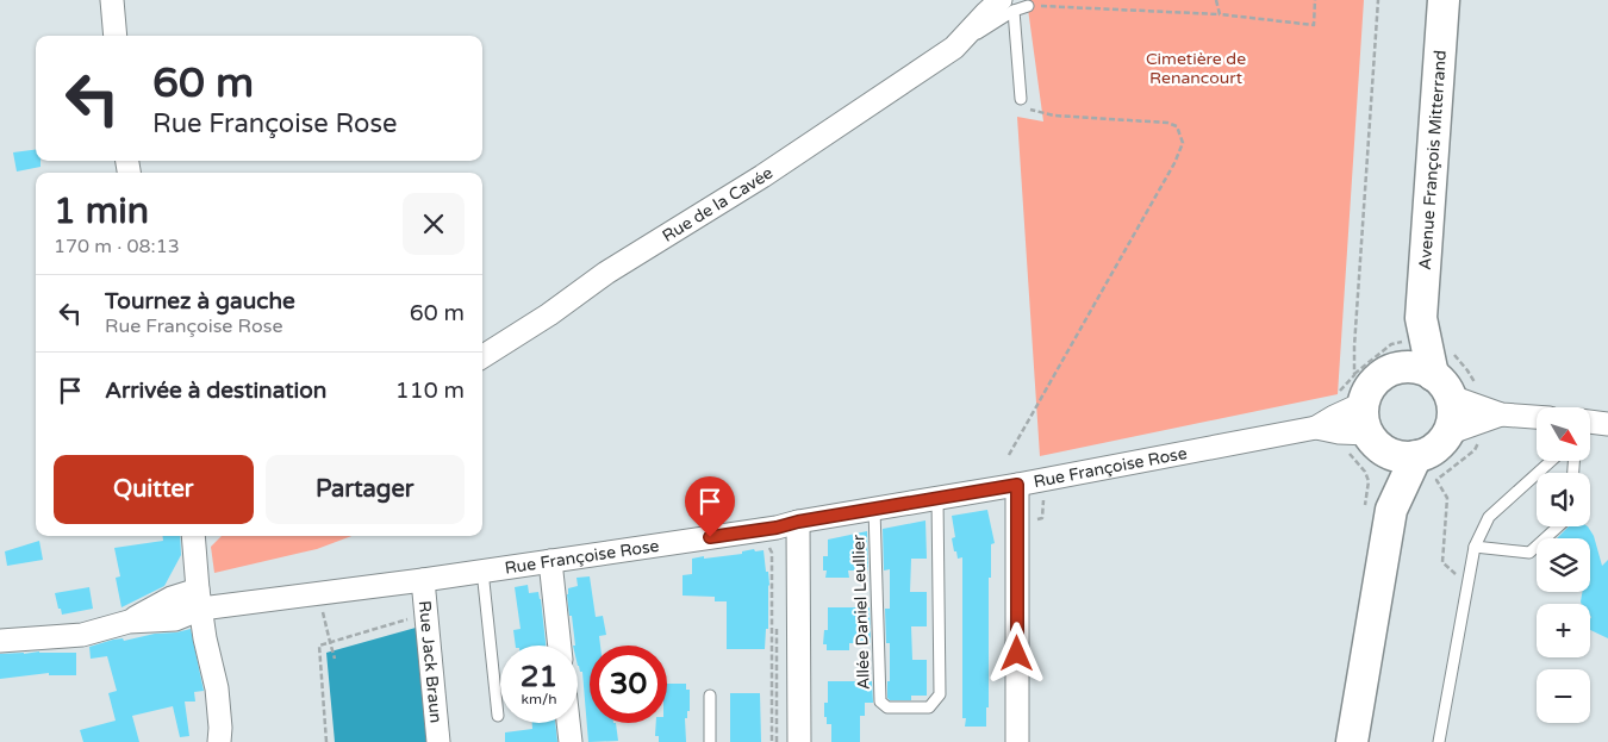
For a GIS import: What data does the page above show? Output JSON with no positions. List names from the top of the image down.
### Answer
{
  "streets": {
    "main road": ["Avenue François Mitterrand"],
    "street": ["Rue de la Cavée", "Rue Françoise Rose", "Rue Jack Braun"],
    "lane": ["Allée Daniel Leullier"]
  },
  "crossings": [
    ["Rue Françoise Rose", "Allée Daniel Leullier"],
    ["Rue Françoise Rose", "Rue Jack Braun"]
  ],
  "parks": ["Cimetière de Renancourt"],
  "north": "bottom right",
  "page": {
    "turn": ["60 m", "Rue Françoise Rose"],
    "heading": ["1 min", "170 m · 08:13"],
    "list": [
      {
        "name": "Tournez à gauche",
        "note": "Rue Françoise Rose",
        "value": "60 m"
      },
      {
        "name": "Arrivée à destination",
        "value": "110 m"
      }
    ],
    "map_buttons": ["+", "−"],
    "buttons": ["Quitter", "Partager"],
    "speed": "21 km/h",
    "limit": "30"
  }
}
